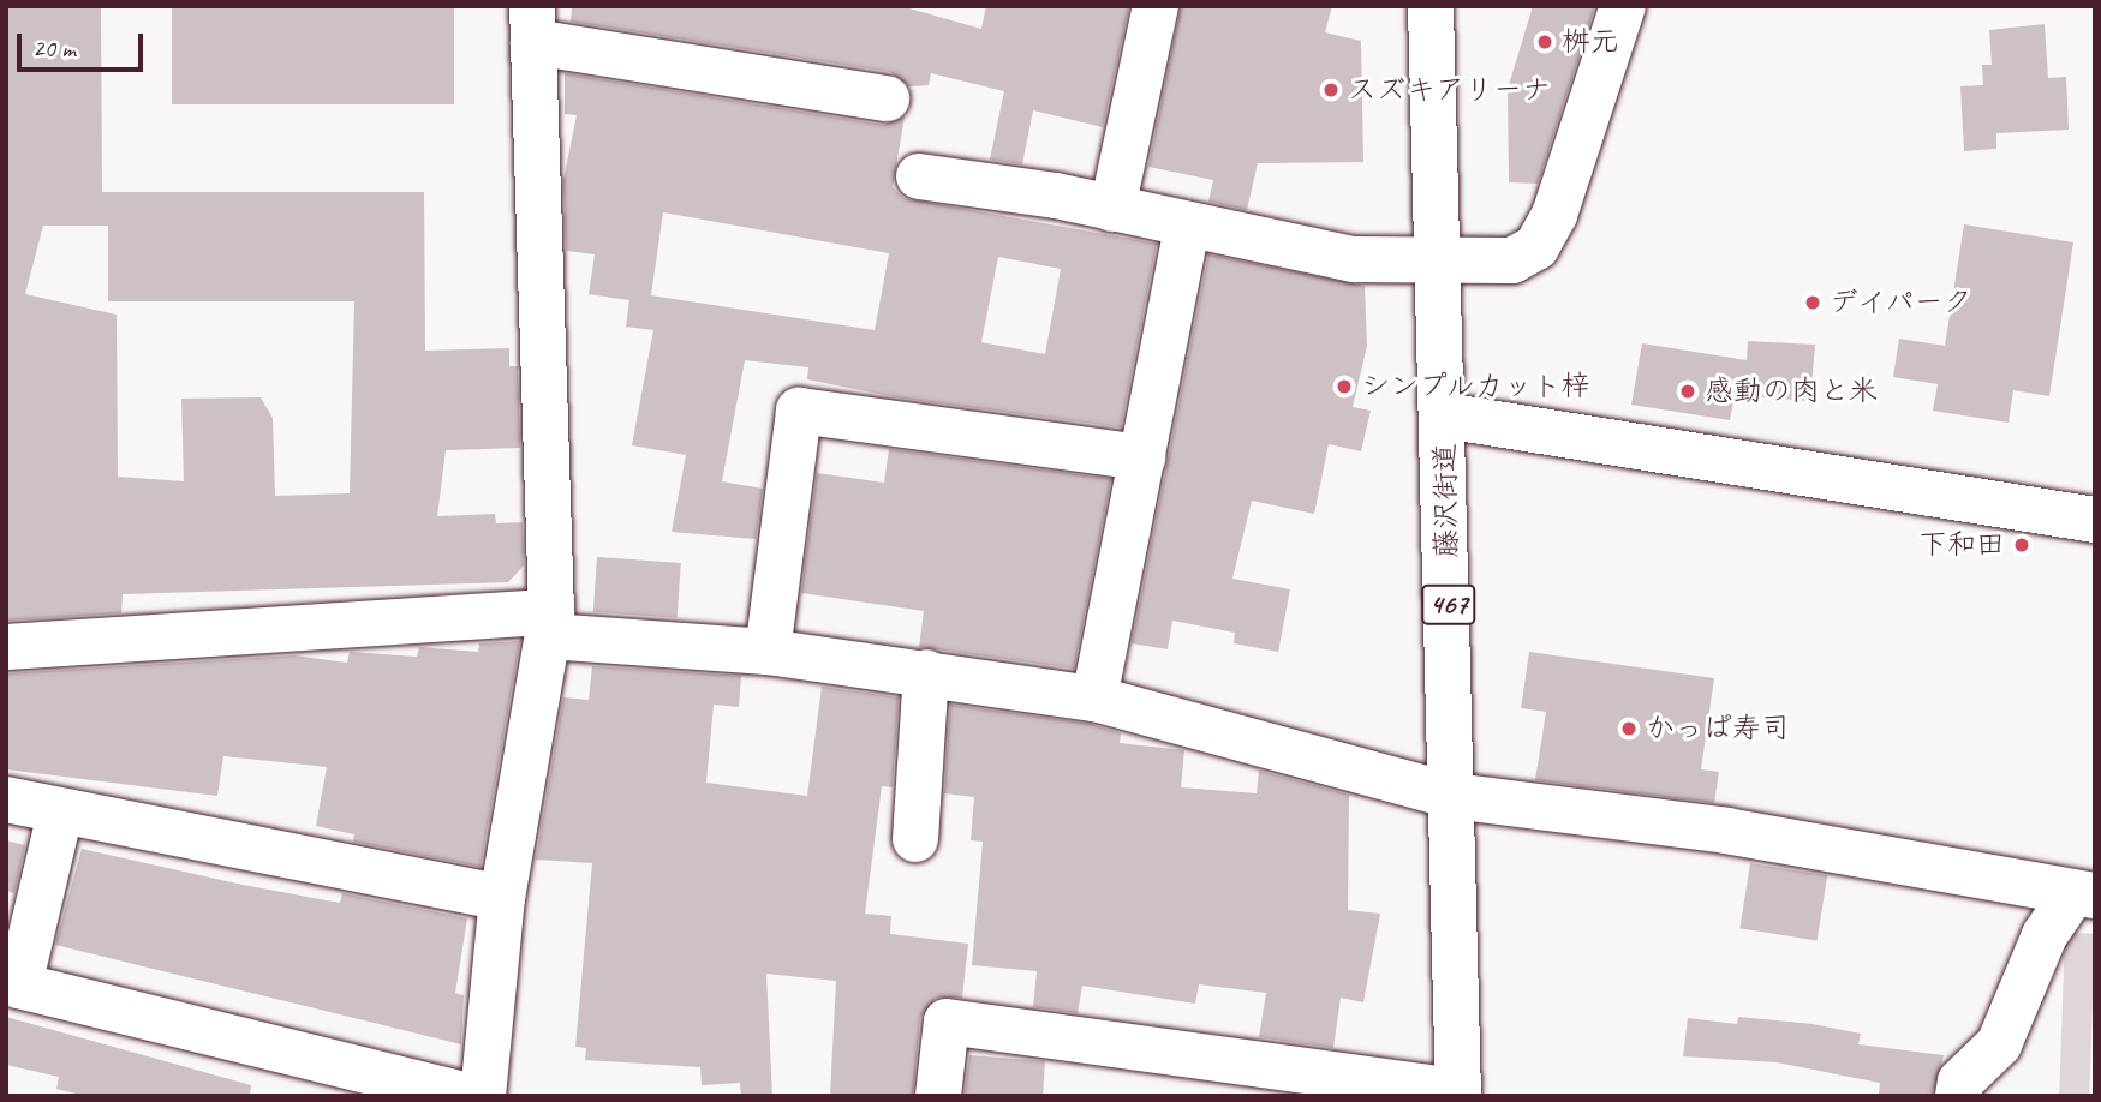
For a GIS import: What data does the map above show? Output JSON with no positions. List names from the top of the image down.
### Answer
{
  "streets": {
    "main road": ["藤沢街道", "467"]
  },
  "places": [
    "桝元",
    "スズキアリーナ",
    "デイパーク",
    "シンプルカット梓",
    "感動の肉と米",
    "下和田",
    "かっぱ寿司"
  ],
  "scale_bar": "20 m"
}
